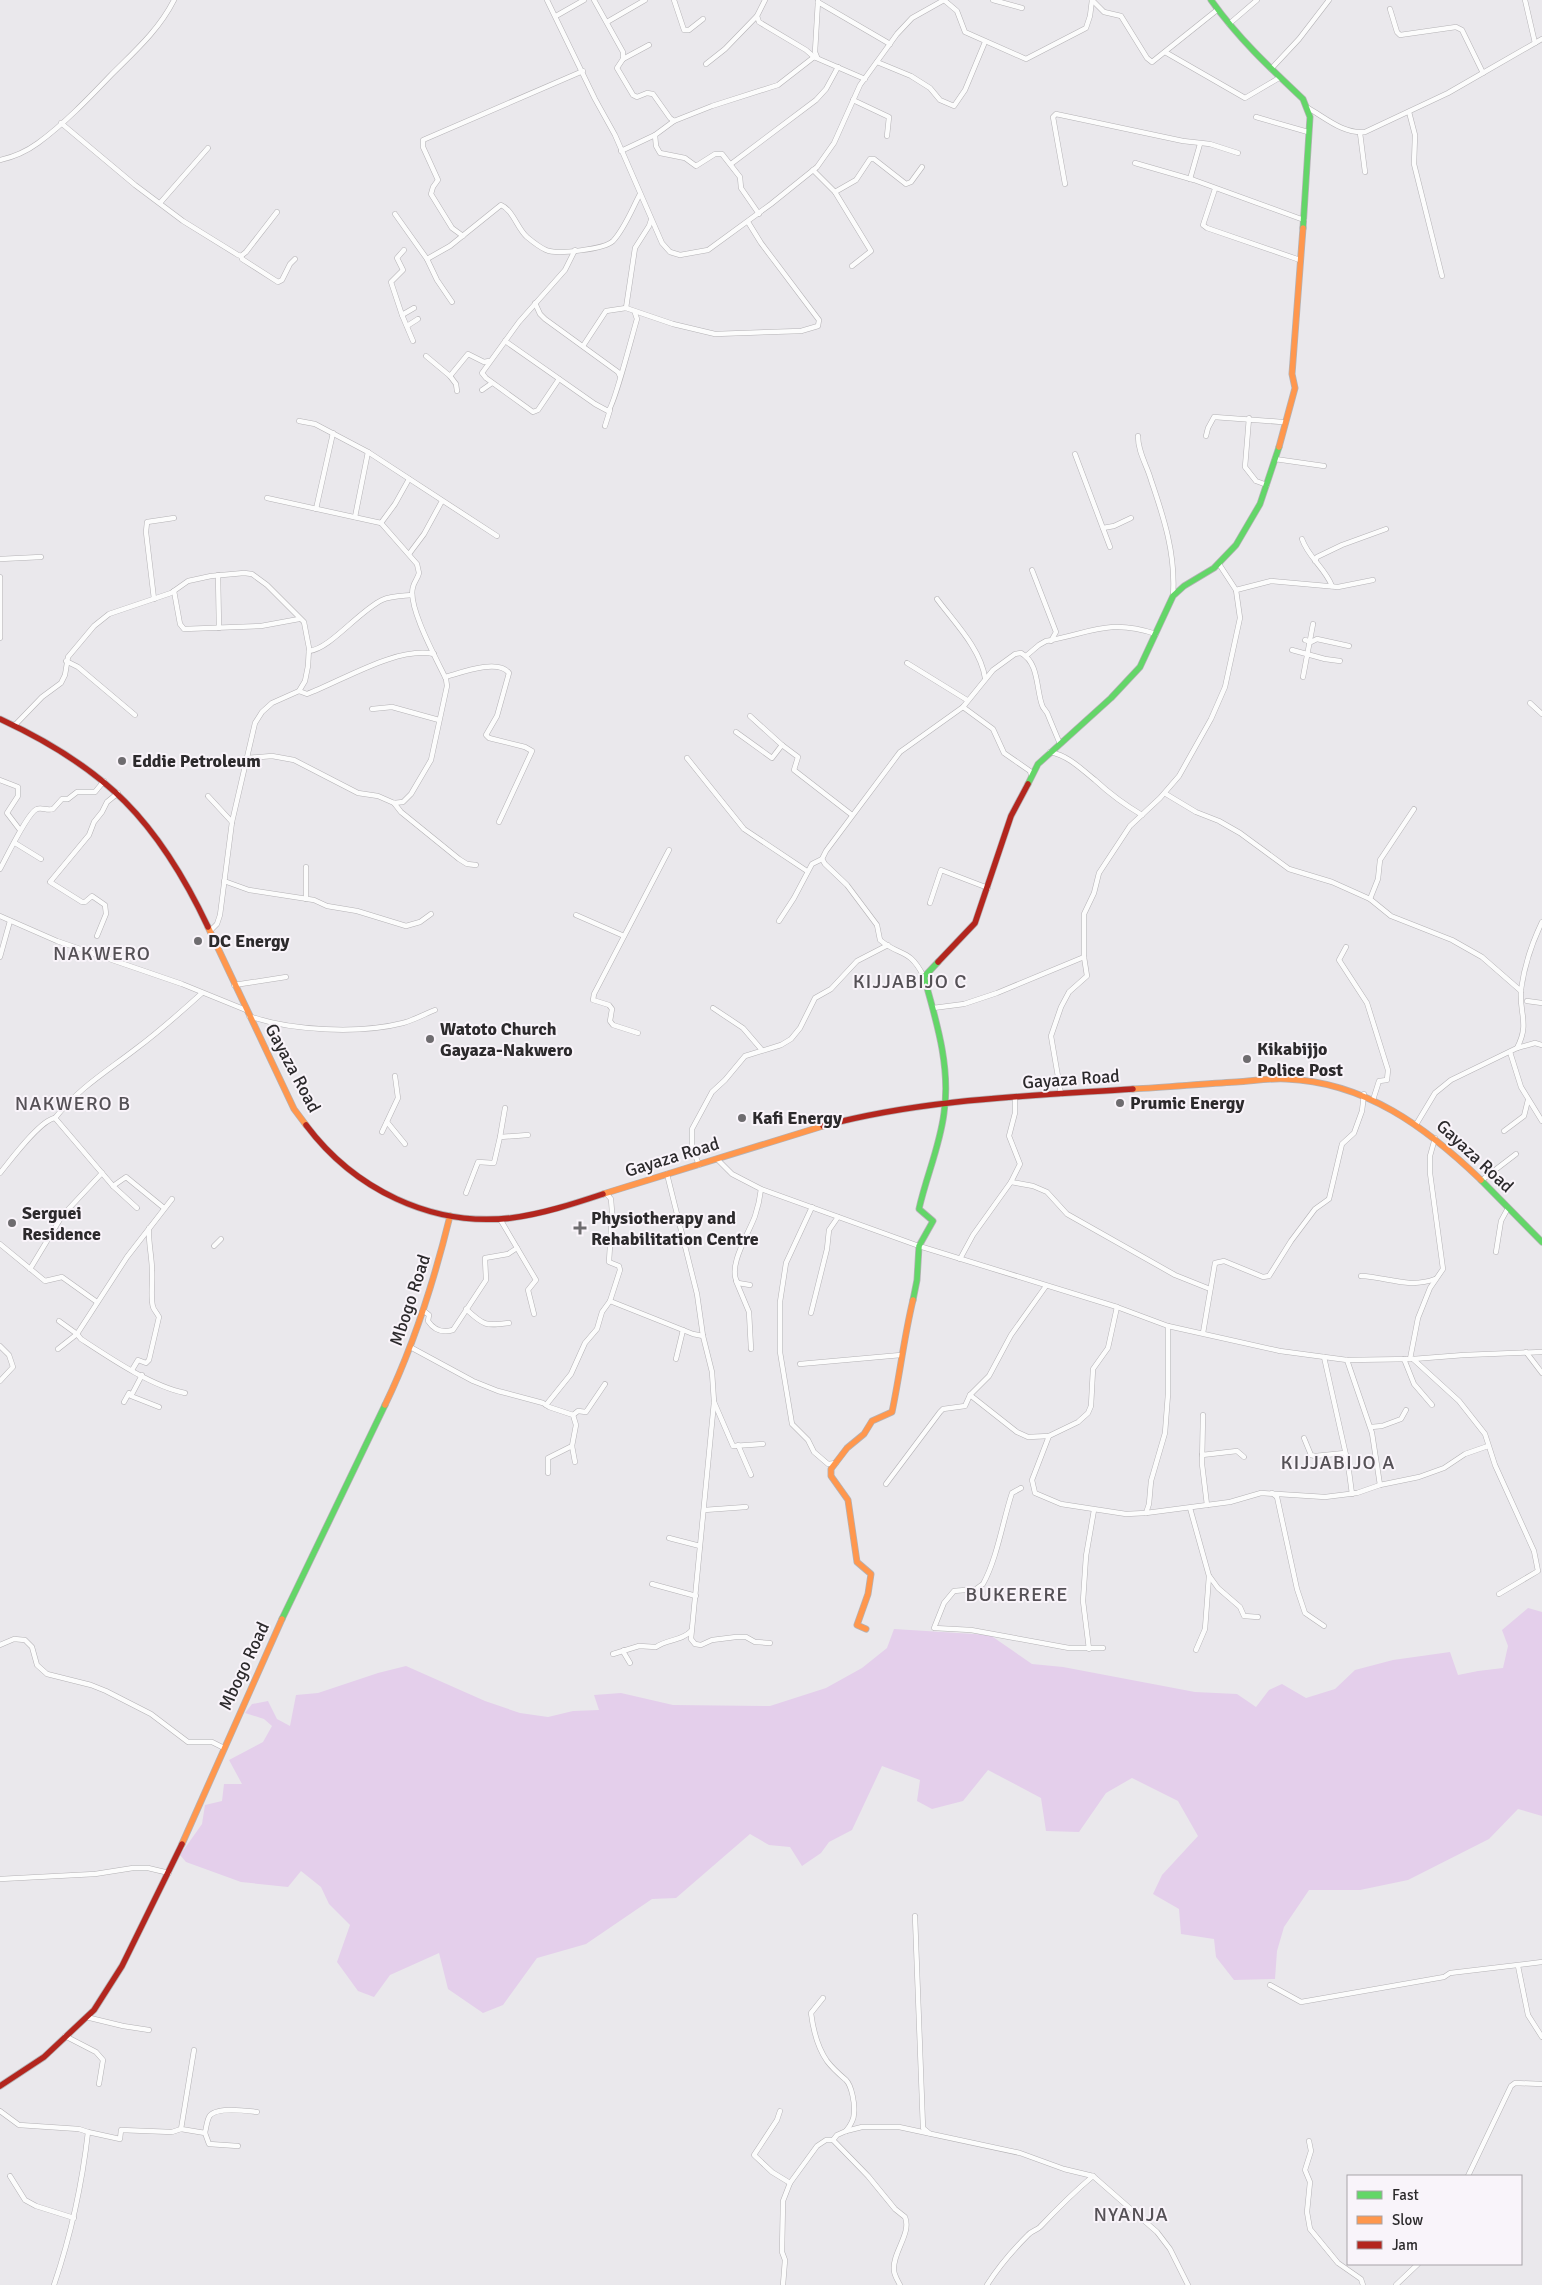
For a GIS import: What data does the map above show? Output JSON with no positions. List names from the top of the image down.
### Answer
{
  "streets": {
    "main road": ["Gayaza Road", "Mbogo Road"]
  },
  "crossings": [
    ["Gayaza Road", "Mbogo Road"]
  ],
  "districts": [
    "NAKWERO",
    "KIJJABIJO C",
    "NAKWERO B",
    "KIJJABIJO A",
    "BUKERERE",
    "NYANJA"
  ],
  "places": {
    "other": [
      "Eddie Petroleum",
      "DC Energy",
      "Watoto Church Gayaza-Nakwero",
      "Kikabijjo Police Post",
      "Prumic Energy",
      "Kafi Energy",
      "Serguei Residence"
    ],
    "health": ["Physiotherapy and Rehabilitation Centre"]
  },
  "legend": ["Fast", "Slow", "Jam"]
}
